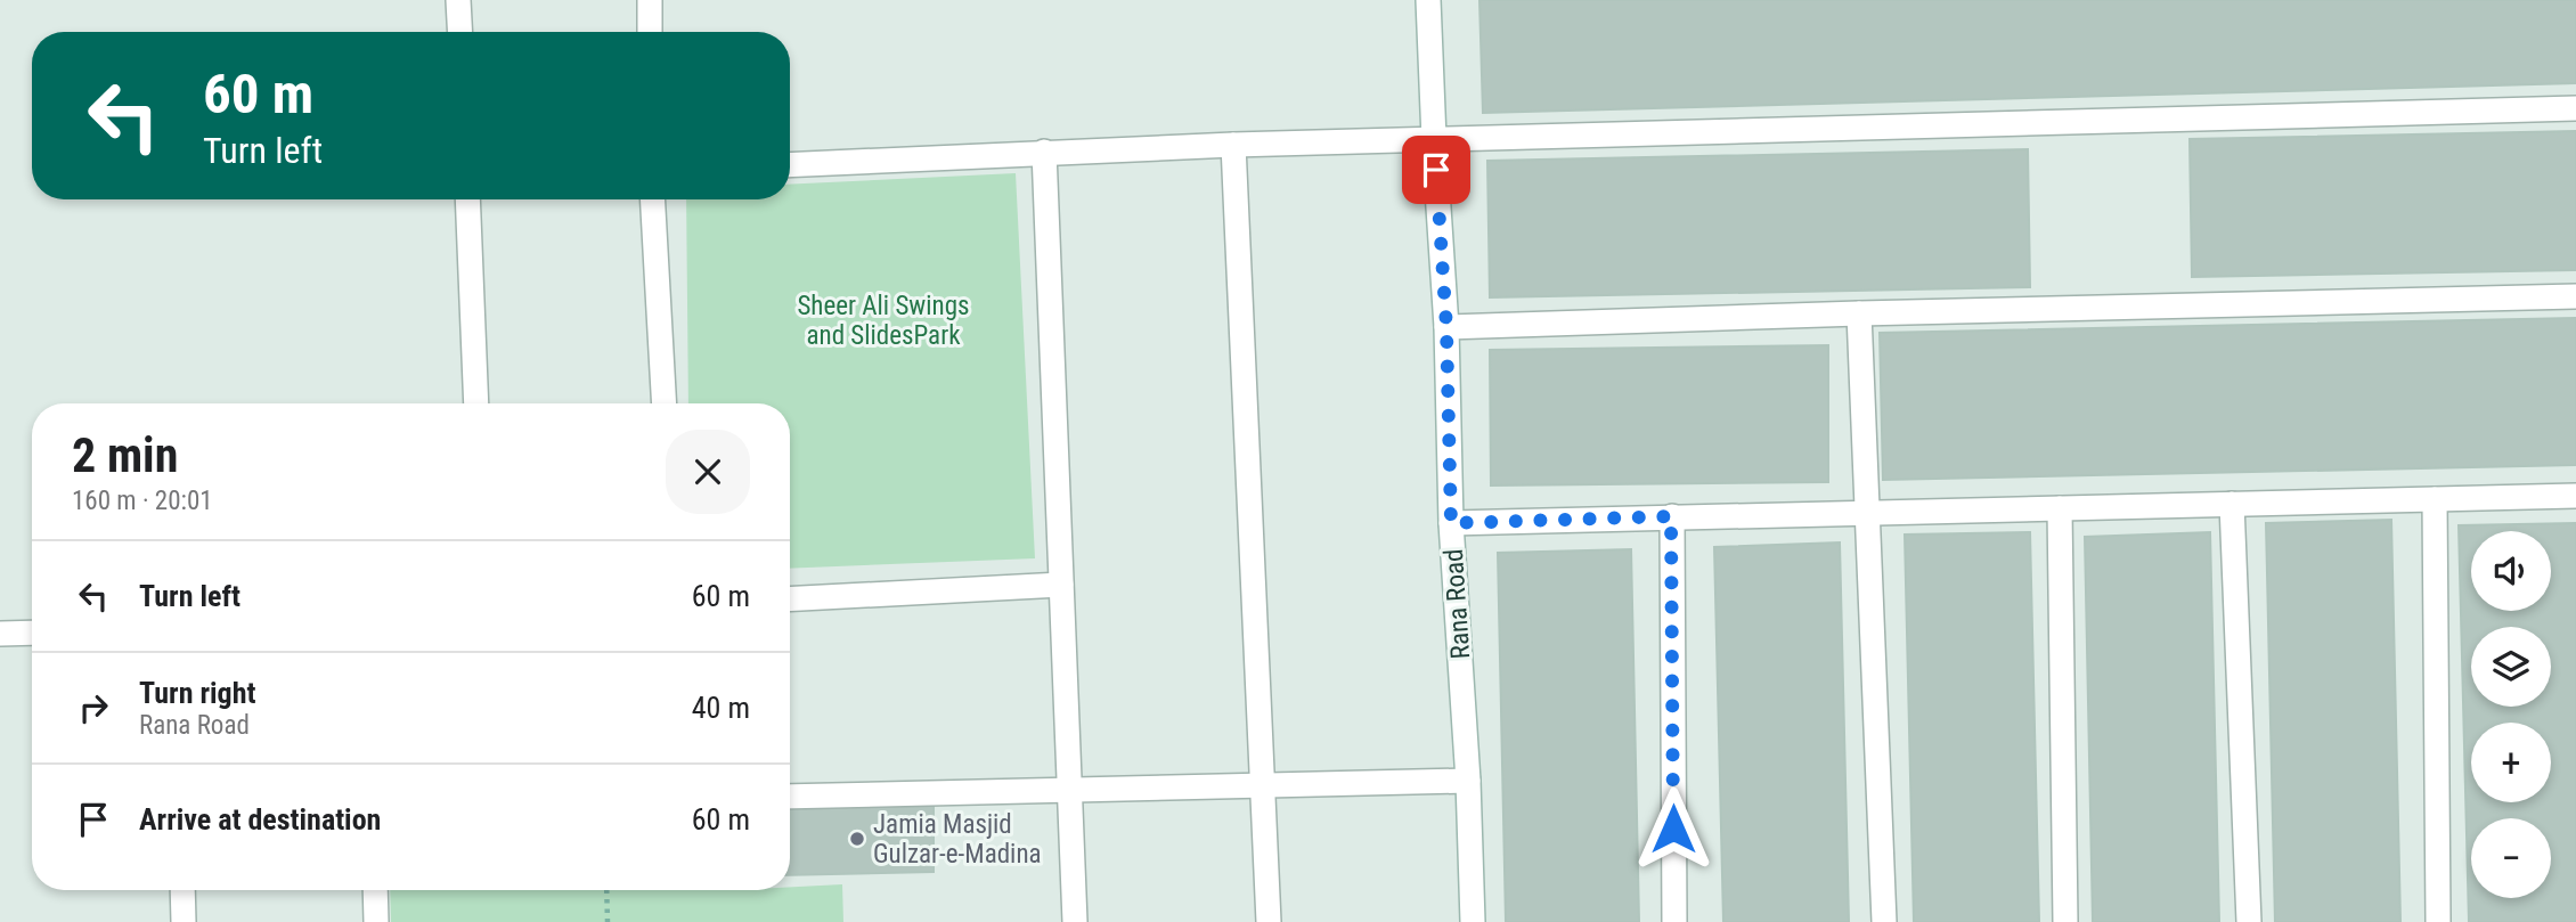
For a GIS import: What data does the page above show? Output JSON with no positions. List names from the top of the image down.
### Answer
{
  "streets": {
    "street": ["Rana Road"]
  },
  "parks": ["Sheer Ali Swings and SlidesPark"],
  "places": ["Jamia Masjid Gulzar-e-Madina"],
  "page": {
    "turn": ["60 m", "Turn left"],
    "heading": ["2 min", "160 m · 20:01"],
    "map_buttons": ["+", "−"],
    "list": [
      {
        "name": "Turn left",
        "value": "60 m"
      },
      {
        "name": "Turn right",
        "note": "Rana Road",
        "value": "40 m"
      },
      {
        "name": "Arrive at destination",
        "value": "60 m"
      }
    ]
  }
}
